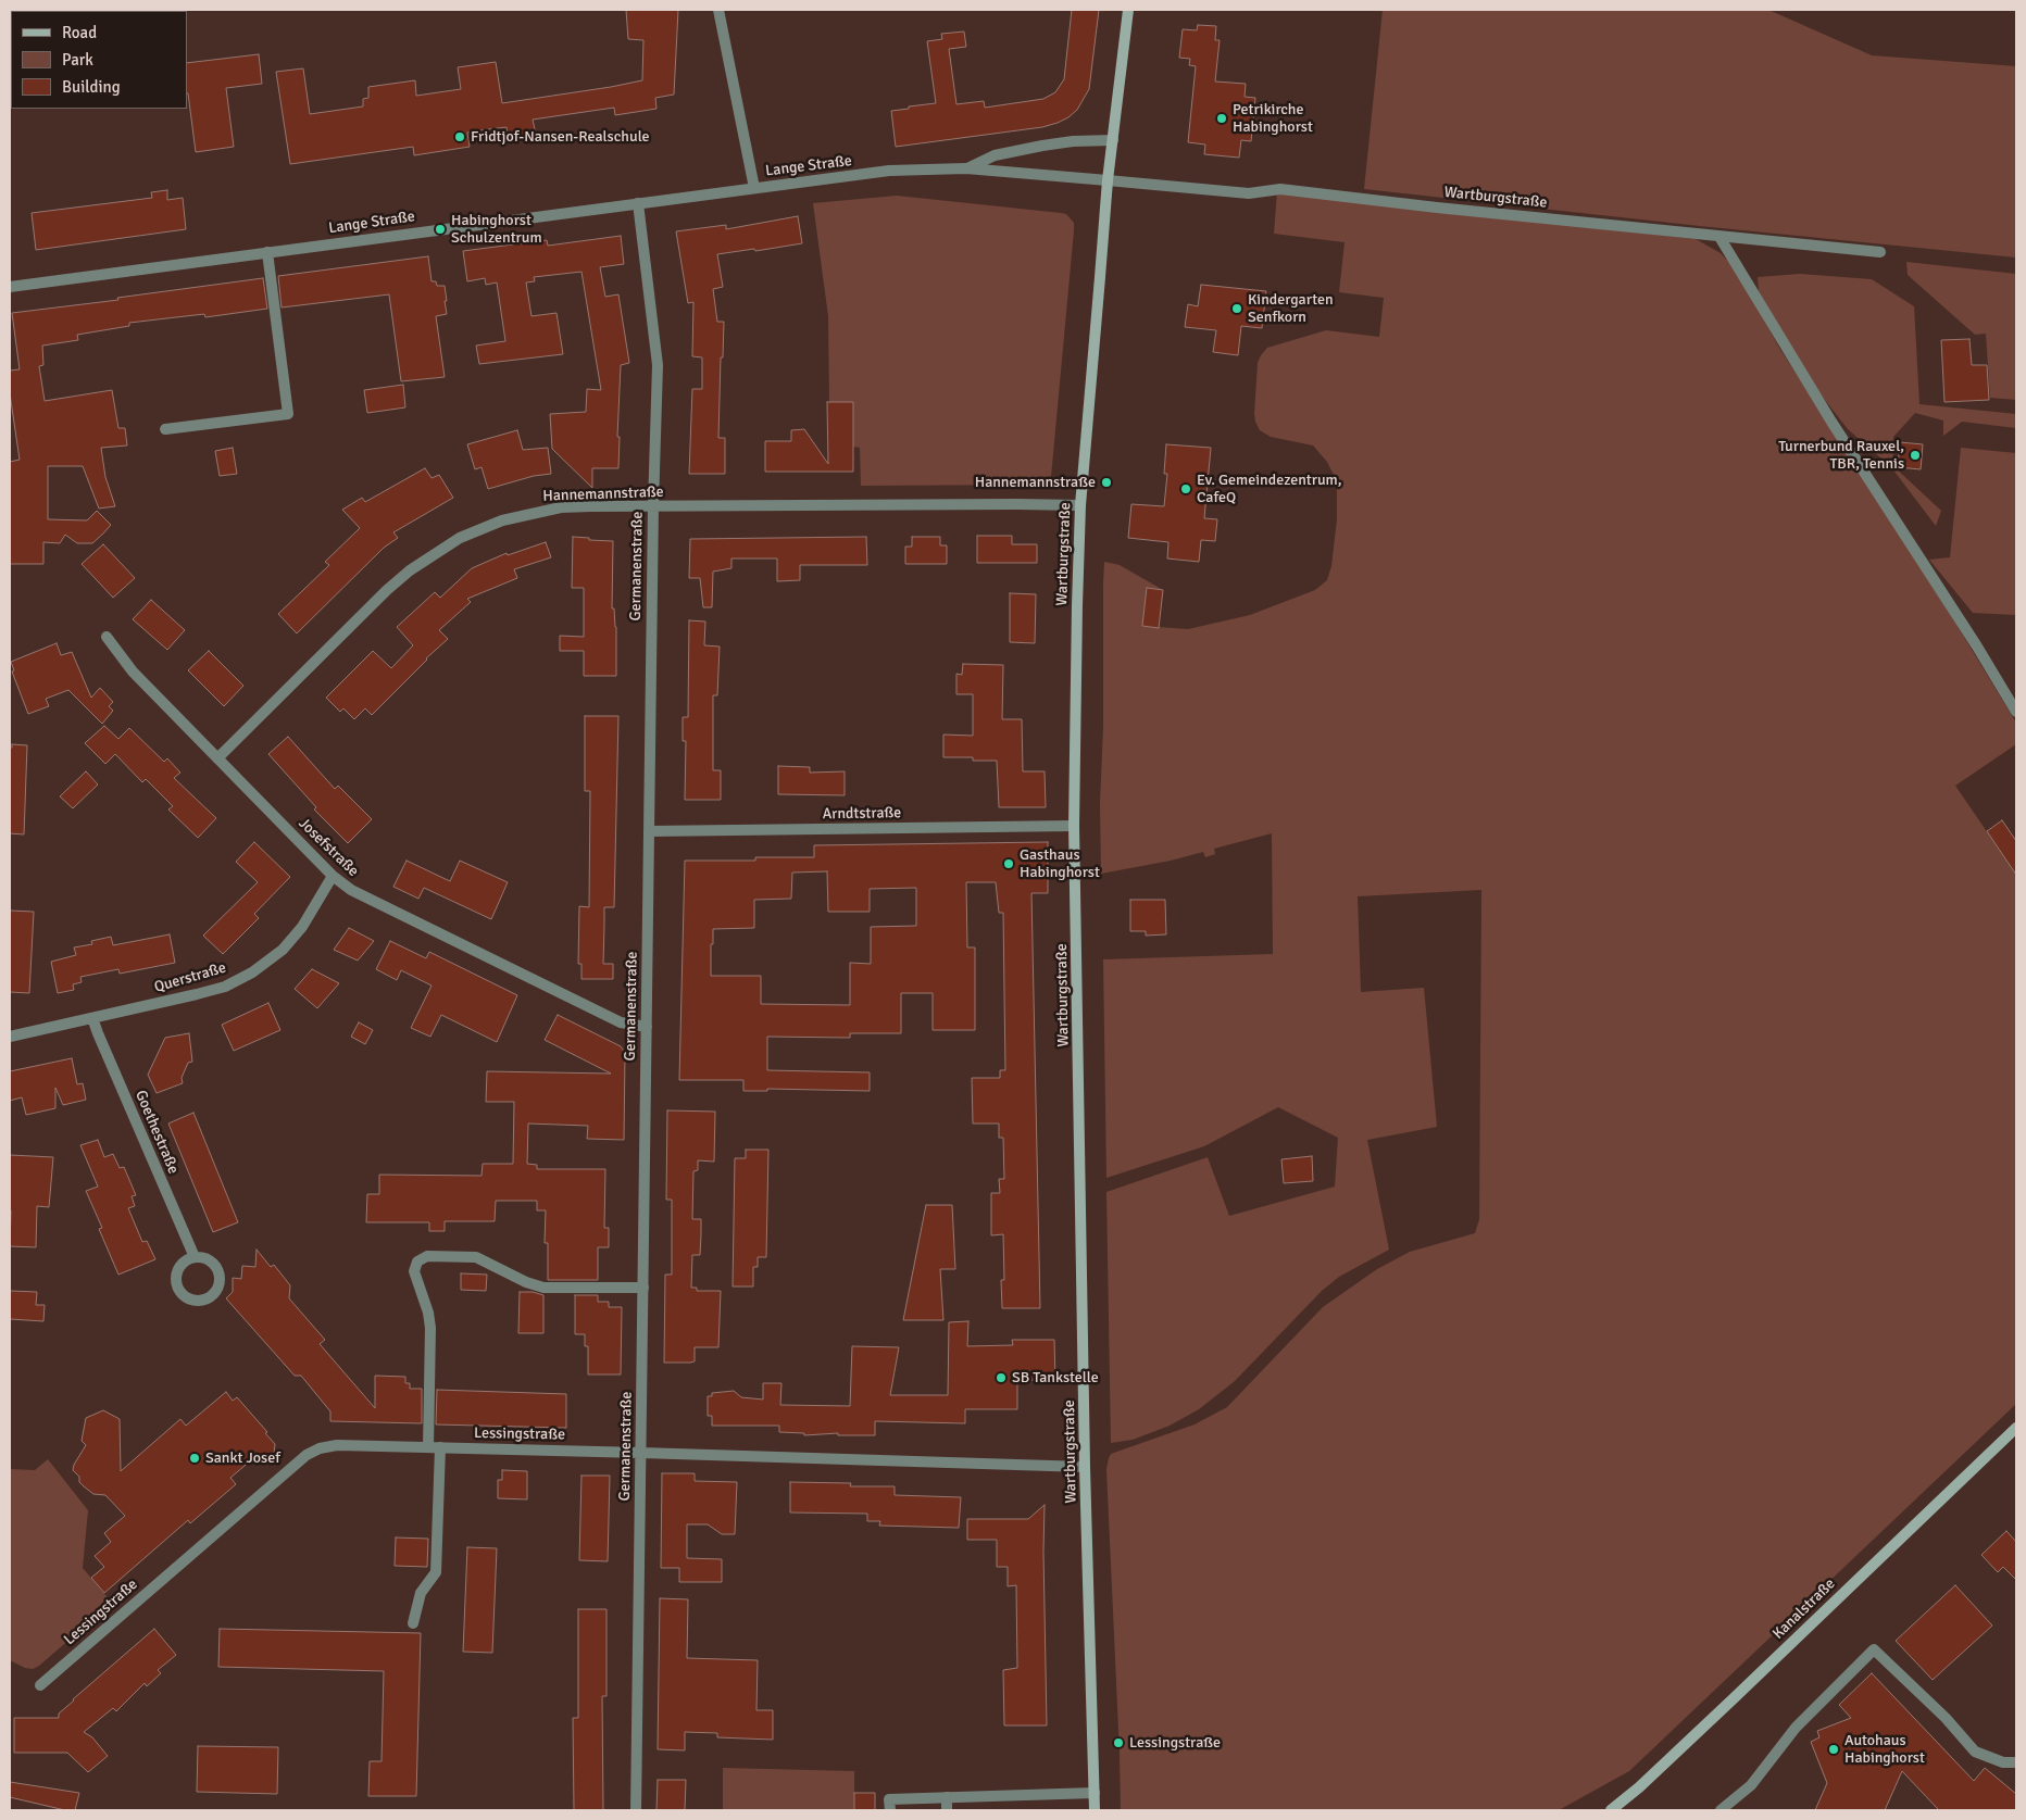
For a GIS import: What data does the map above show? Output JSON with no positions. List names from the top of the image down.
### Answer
{
  "streets": {
    "main road": ["Wartburgstraße", "Kanalstraße"],
    "street": [
      "Lange Straße",
      "Hannemannstraße",
      "Germanenstraße",
      "Arndtstraße",
      "Josefstraße",
      "Querstraße",
      "Goethestraße",
      "Lessingstraße"
    ]
  },
  "crossings": [
    ["Lange Straße", "Wartburgstraße"],
    ["Lange Straße", "Germanenstraße"],
    ["Wartburgstraße", "Hannemannstraße"],
    ["Wartburgstraße", "Arndtstraße"],
    ["Wartburgstraße", "Lessingstraße"],
    ["Hannemannstraße", "Germanenstraße"],
    ["Hannemannstraße", "Josefstraße"],
    ["Germanenstraße", "Arndtstraße"],
    ["Germanenstraße", "Josefstraße"],
    ["Germanenstraße", "Lessingstraße"],
    ["Josefstraße", "Querstraße"],
    ["Querstraße", "Goethestraße"]
  ],
  "places": [
    "Petrikirche Habinghorst",
    "Fridtjof-Nansen-Realschule",
    "Habinghorst Schulzentrum",
    "Kindergarten Senfkorn",
    "Turnerbund Rauxel, TBR, Tennis",
    "Hannemannstraße",
    "Ev. Gemeindezentrum, CafeQ",
    "Gasthaus Habinghorst",
    "SB Tankstelle",
    "Sankt Josef",
    "Lessingstraße",
    "Autohaus Habinghorst"
  ],
  "legend": ["Road", "Park", "Building"]
}
